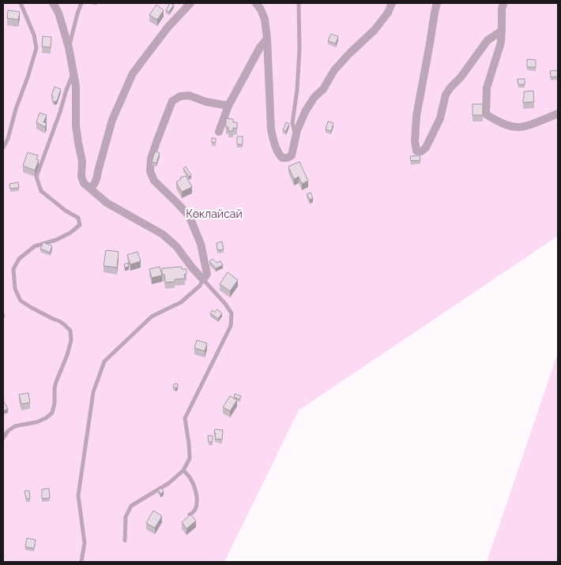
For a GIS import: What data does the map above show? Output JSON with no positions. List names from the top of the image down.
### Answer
{
  "parks": ["Көклайсай"]
}
